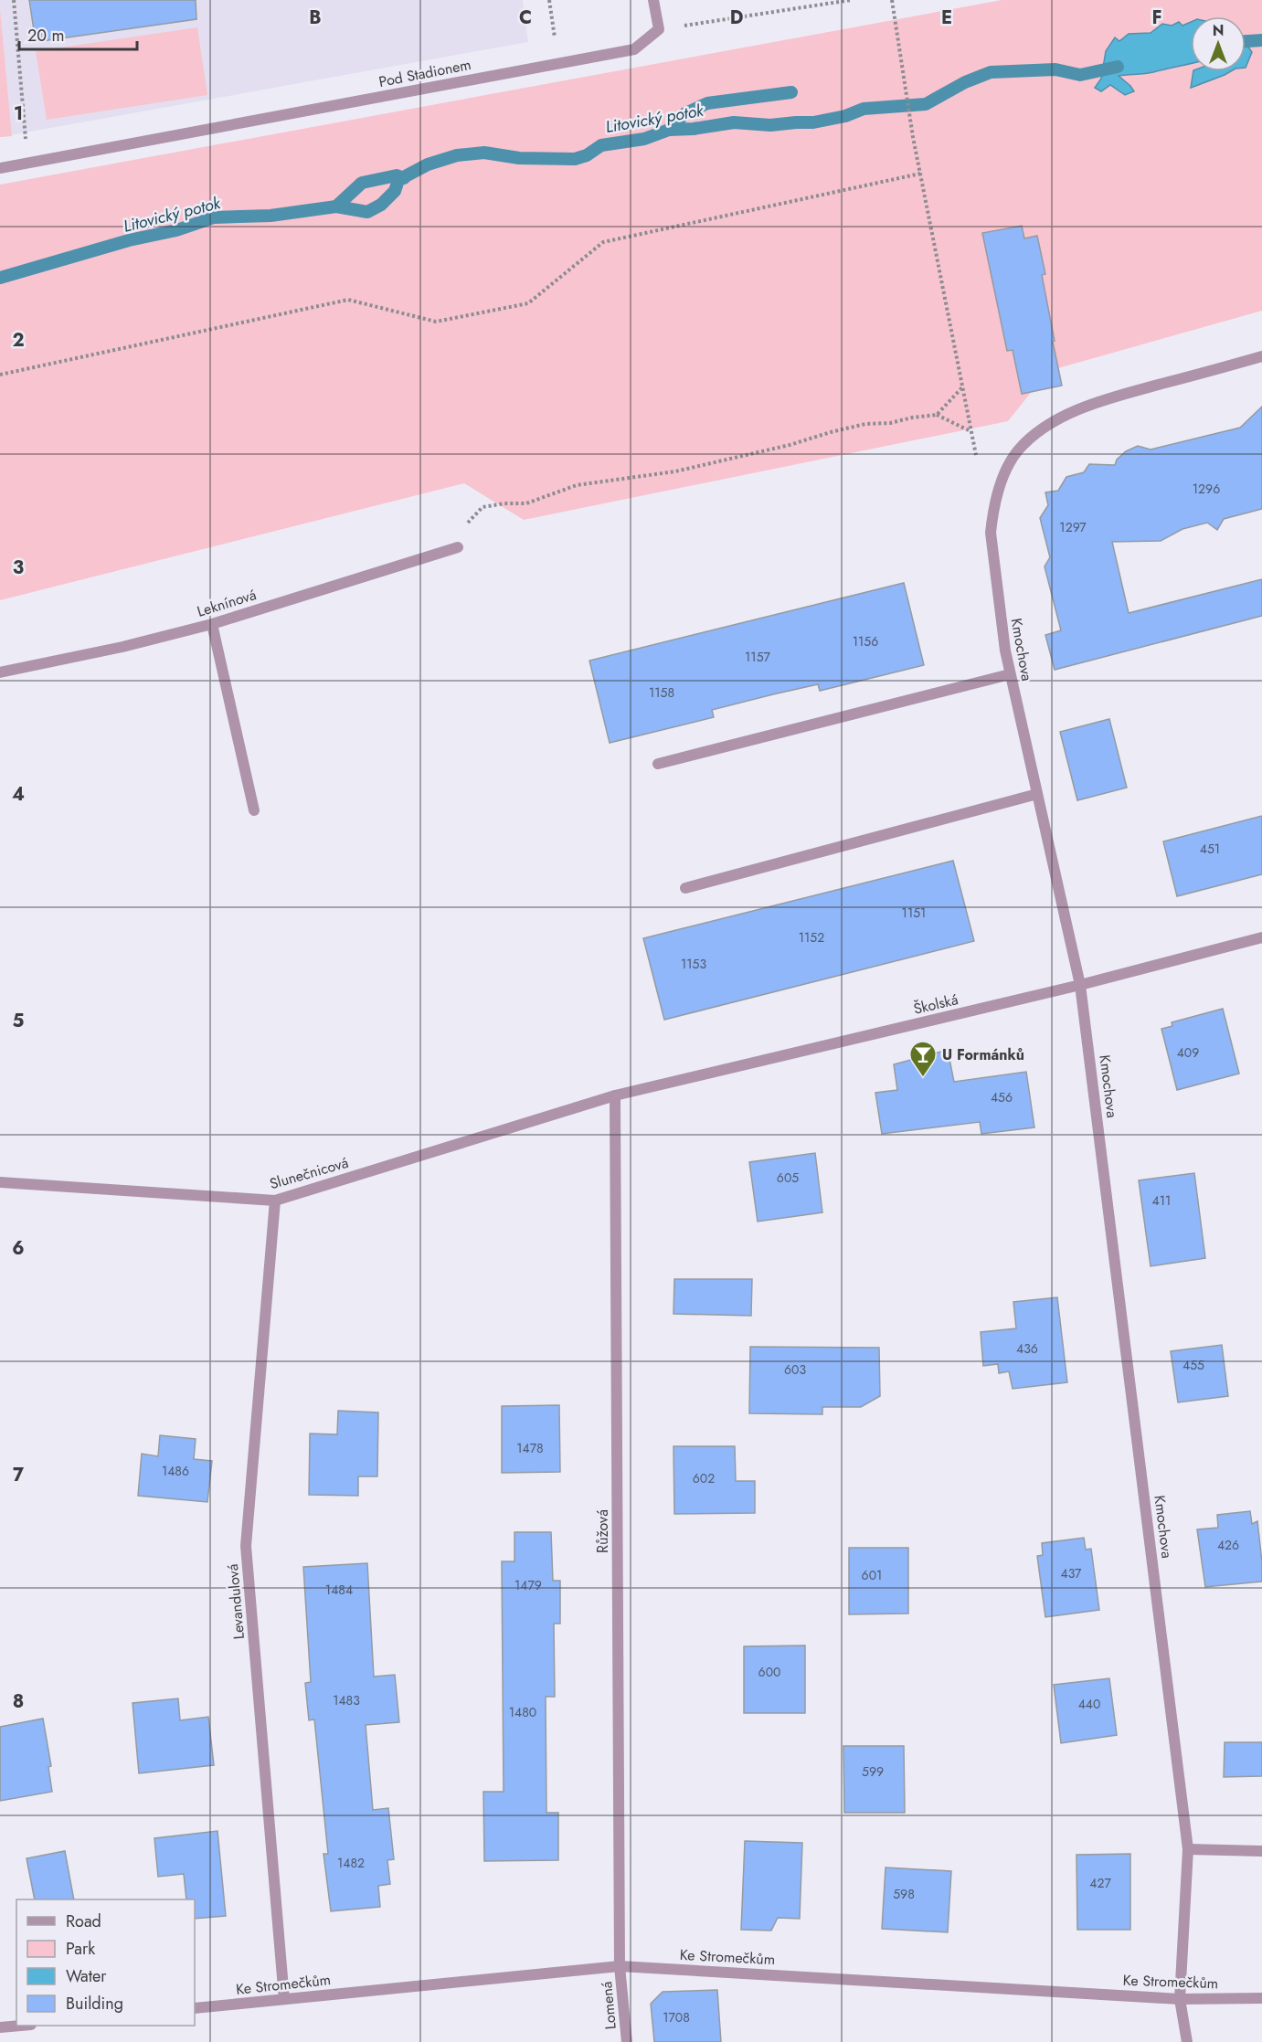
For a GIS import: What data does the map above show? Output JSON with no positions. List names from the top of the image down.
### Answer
{
  "streets": {
    "street": [
      "Pod Stadionem",
      "Leknínová",
      "Kmochova",
      "Školská",
      "Slunečnicová",
      "Růžová",
      "Levandulová",
      "Ke Stromečkům",
      "Lomená"
    ]
  },
  "crossings": [
    ["Kmochova", "Školská"],
    ["Kmochova", "Ke Stromečkům"],
    ["Školská", "Slunečnicová"],
    ["Školská", "Růžová"],
    ["Slunečnicová", "Růžová"],
    ["Slunečnicová", "Levandulová"],
    ["Růžová", "Ke Stromečkům"],
    ["Růžová", "Lomená"],
    ["Levandulová", "Ke Stromečkům"],
    ["Ke Stromečkům", "Lomená"]
  ],
  "water": ["Litovický potok"],
  "places": {
    "bar": ["U Formánků"]
  },
  "house_numbers": [
    "1296",
    "1297",
    "1156",
    "1157",
    "1158",
    "451",
    "1151",
    "1152",
    "1153",
    "409",
    "456",
    "605",
    "411",
    "436",
    "455",
    "603",
    "1478",
    "1486",
    "602",
    "426",
    "437",
    "601",
    "1479",
    "1484",
    "600",
    "1483",
    "440",
    "1480",
    "599",
    "1482",
    "427",
    "598",
    "1708"
  ],
  "legend": [
    "Road",
    "Park",
    "Water",
    "Building"
  ],
  "scale_bar": "20 m",
  "north": "top",
  "grid": {
    "columns": [
      "B",
      "C",
      "D",
      "E",
      "F"
    ],
    "rows": [
      "1",
      "2",
      "3",
      "4",
      "5",
      "6",
      "7",
      "8"
    ]
  }
}
